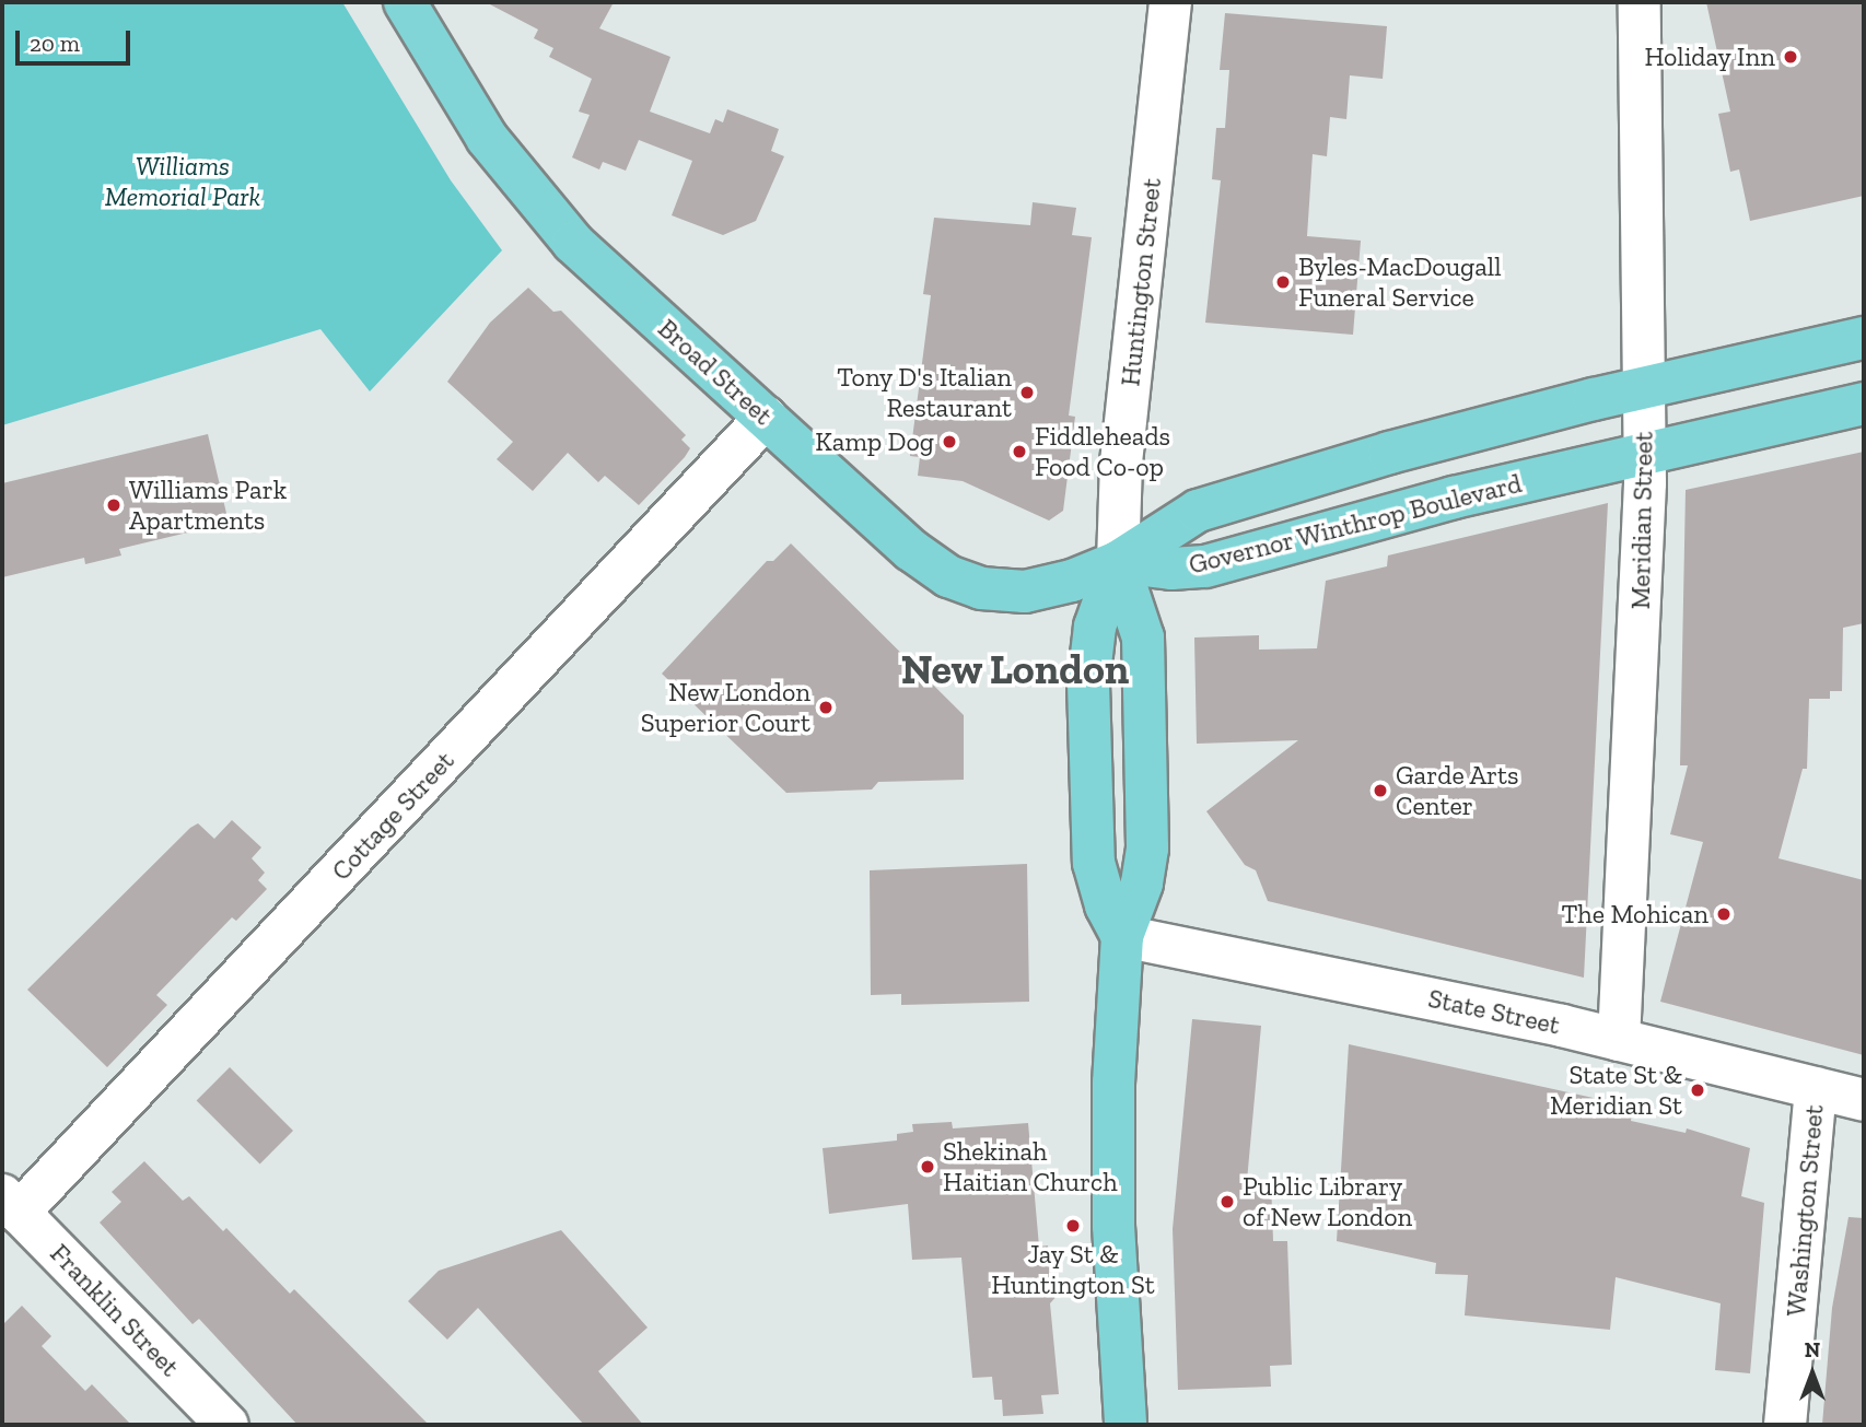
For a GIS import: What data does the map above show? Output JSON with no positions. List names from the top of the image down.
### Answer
{
  "streets": {
    "main road": ["Huntington Street", "Broad Street", "Governor Winthrop Boulevard"],
    "street": [
      "Meridian Street",
      "Cottage Street",
      "State Street",
      "Washington Street",
      "Franklin Street"
    ]
  },
  "crossings": [
    ["Huntington Street", "Broad Street"],
    ["Huntington Street", "Governor Winthrop Boulevard"],
    ["Huntington Street", "State Street"],
    ["Broad Street", "Governor Winthrop Boulevard"],
    ["Broad Street", "Cottage Street"],
    ["Meridian Street", "Governor Winthrop Boulevard"],
    ["Meridian Street", "State Street"],
    ["Cottage Street", "Franklin Street"],
    ["State Street", "Washington Street"]
  ],
  "districts": ["New London"],
  "parks": ["Williams Memorial Park"],
  "places": [
    "Holiday Inn",
    "Byles-MacDougall Funeral Service",
    "Tony D's Italian Restaurant",
    "Kamp Dog",
    "Fiddleheads Food Co-op",
    "Williams Park Apartments",
    "New London Superior Court",
    "Garde Arts Center",
    "The Mohican",
    "State St & Meridian St",
    "Shekinah Haitian Church",
    "Public Library of New London",
    "Jay St & Huntington St"
  ],
  "scale_bar": "20 m",
  "north": "top"
}
